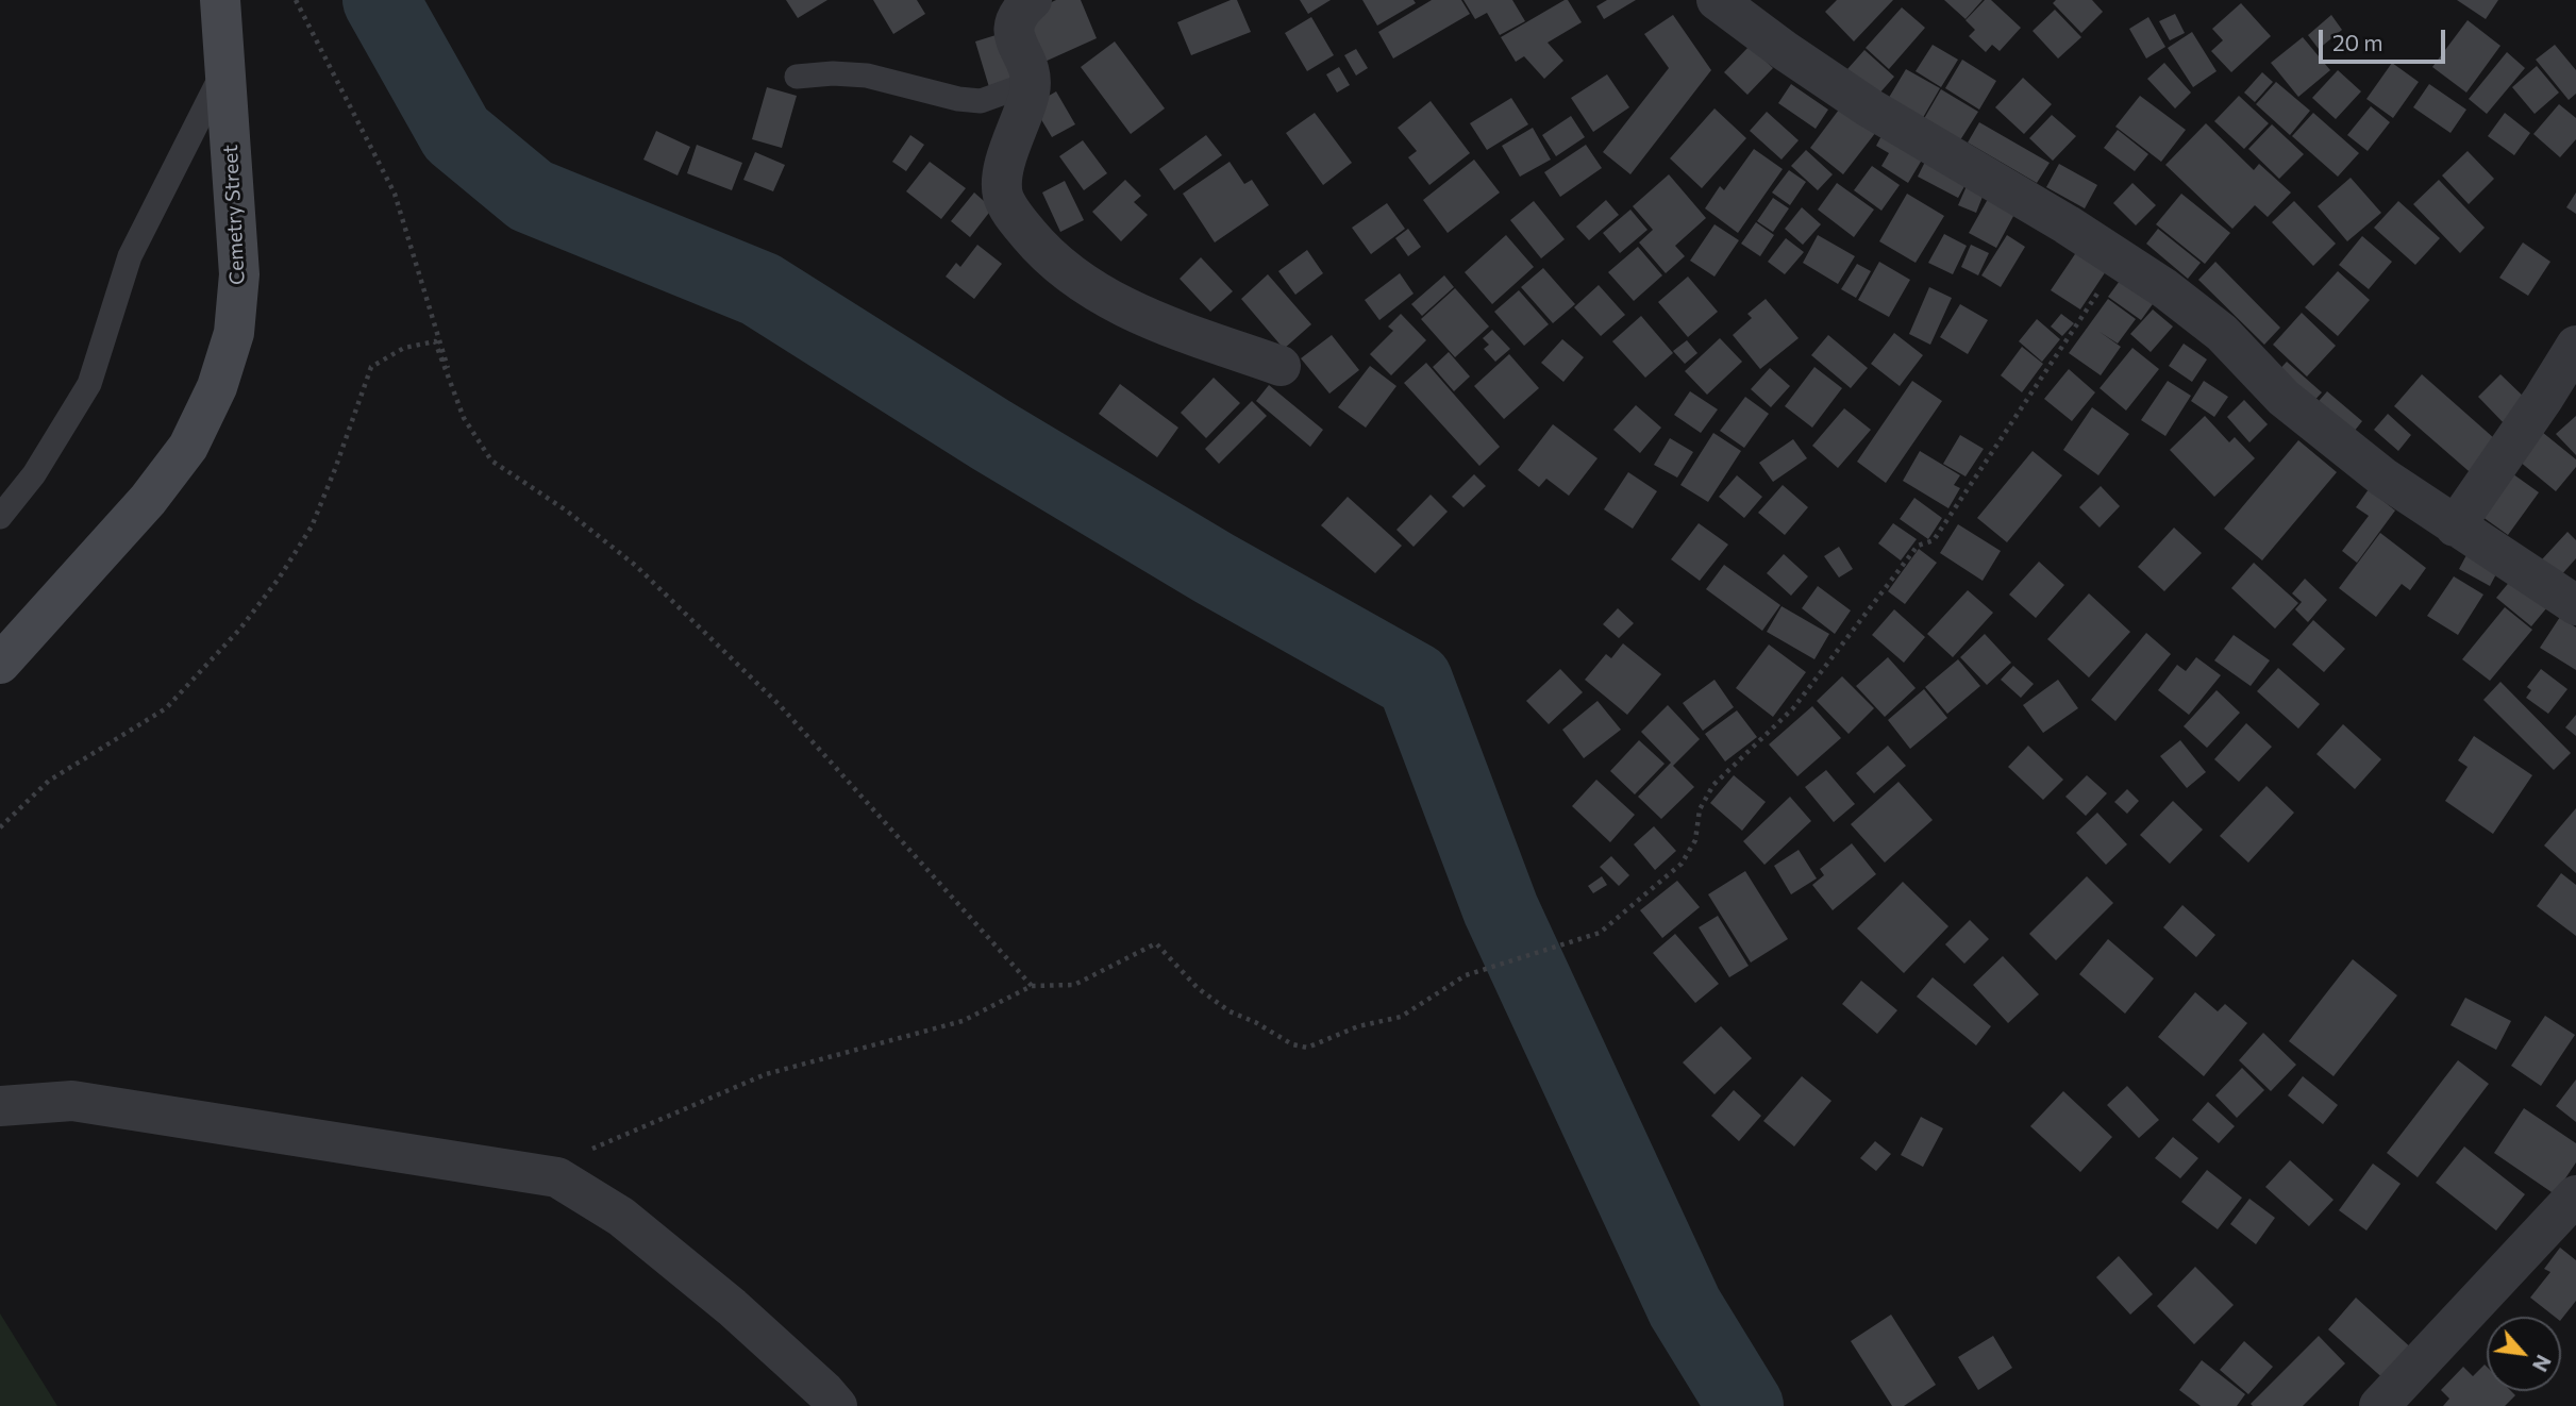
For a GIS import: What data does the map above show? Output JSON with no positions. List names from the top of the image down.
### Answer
{
  "streets": {
    "street": ["Cemetry Street"]
  },
  "scale_bar": "20 m",
  "north": "bottom right"
}
